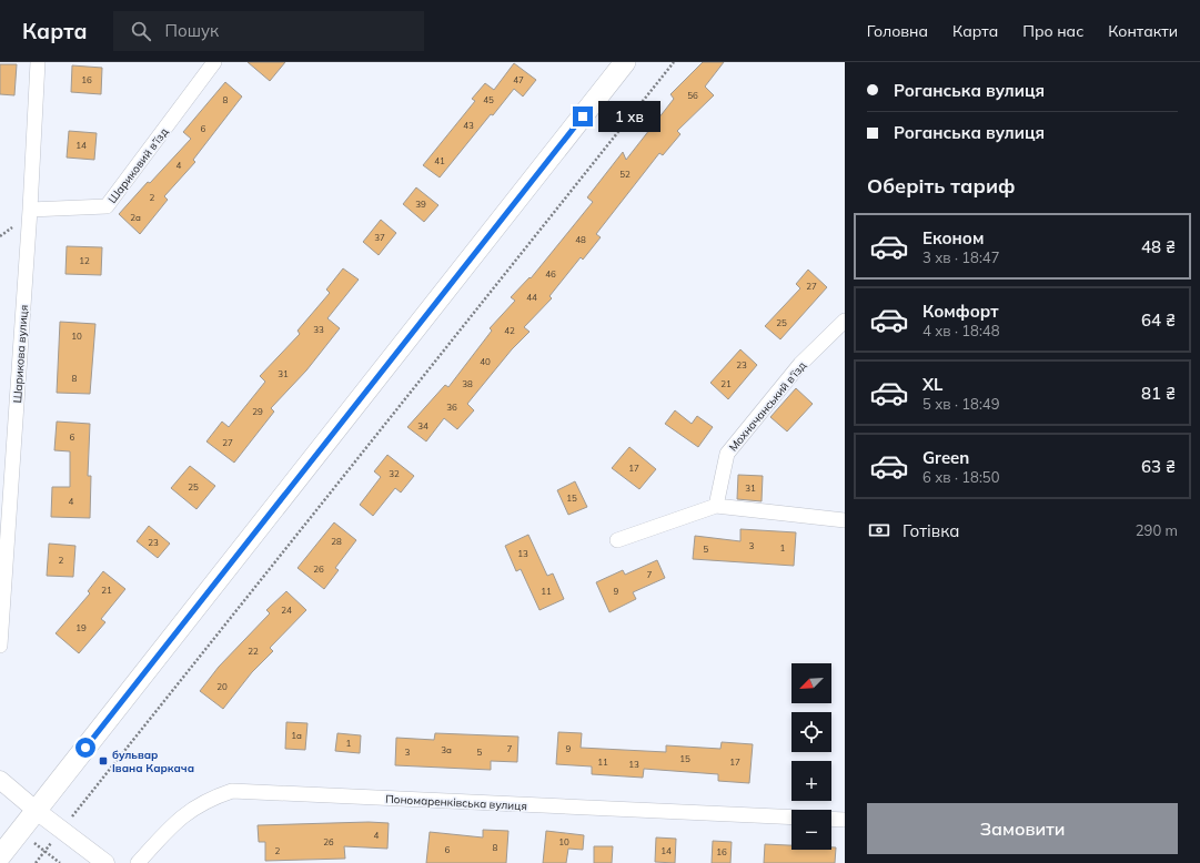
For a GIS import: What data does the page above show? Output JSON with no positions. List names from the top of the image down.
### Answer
{
  "streets": {
    "street": [
      "Шариковий в’їзд",
      "Шарикова вулиця",
      "Мохначанський в’їзд",
      "Пономаренківська вулиця"
    ]
  },
  "crossings": [
    ["Шариковий в’їзд", "Шарикова вулиця"]
  ],
  "places": {
    "transit": ["бульвар Івана Каркача"]
  },
  "house_numbers": [
    "16",
    "47",
    "56",
    "8",
    "45",
    "43",
    "6",
    "14",
    "41",
    "4",
    "52",
    "2",
    "39",
    "2а",
    "37",
    "48",
    "12",
    "46",
    "27",
    "44",
    "25",
    "33",
    "42",
    "10",
    "40",
    "23",
    "31",
    "8",
    "38",
    "21",
    "36",
    "29",
    "34",
    "6",
    "27",
    "17",
    "32",
    "25",
    "31",
    "15",
    "4",
    "28",
    "23",
    "3",
    "1",
    "5",
    "13",
    "2",
    "26",
    "7",
    "21",
    "11",
    "9",
    "24",
    "19",
    "22",
    "20",
    "1а",
    "1",
    "7",
    "9",
    "3а",
    "3",
    "5",
    "15",
    "11",
    "17",
    "13",
    "4",
    "2б",
    "10",
    "8",
    "6",
    "2",
    "14",
    "16"
  ],
  "north": "bottom left",
  "page": {
    "header": "Карта",
    "search": "Пошук",
    "nav": [
      "Головна",
      "Карта",
      "Про нас",
      "Контакти"
    ],
    "banner": ["Роганська вулиця", "Роганська вулиця"],
    "bubble": "1 хв",
    "heading": "Оберіть тариф",
    "list": [
      {
        "name": "Економ",
        "note": "3 хв · 18:47",
        "value": "48 ₴"
      },
      {
        "name": "Комфорт",
        "note": "4 хв · 18:48",
        "value": "64 ₴"
      },
      {
        "name": "XL",
        "note": "5 хв · 18:49",
        "value": "81 ₴"
      },
      {
        "name": "Green",
        "note": "6 хв · 18:50",
        "value": "63 ₴"
      }
    ],
    "pay": ["Готівка", "290 m"],
    "map_buttons": ["+", "−"],
    "buttons": "Замовити"
  }
}
